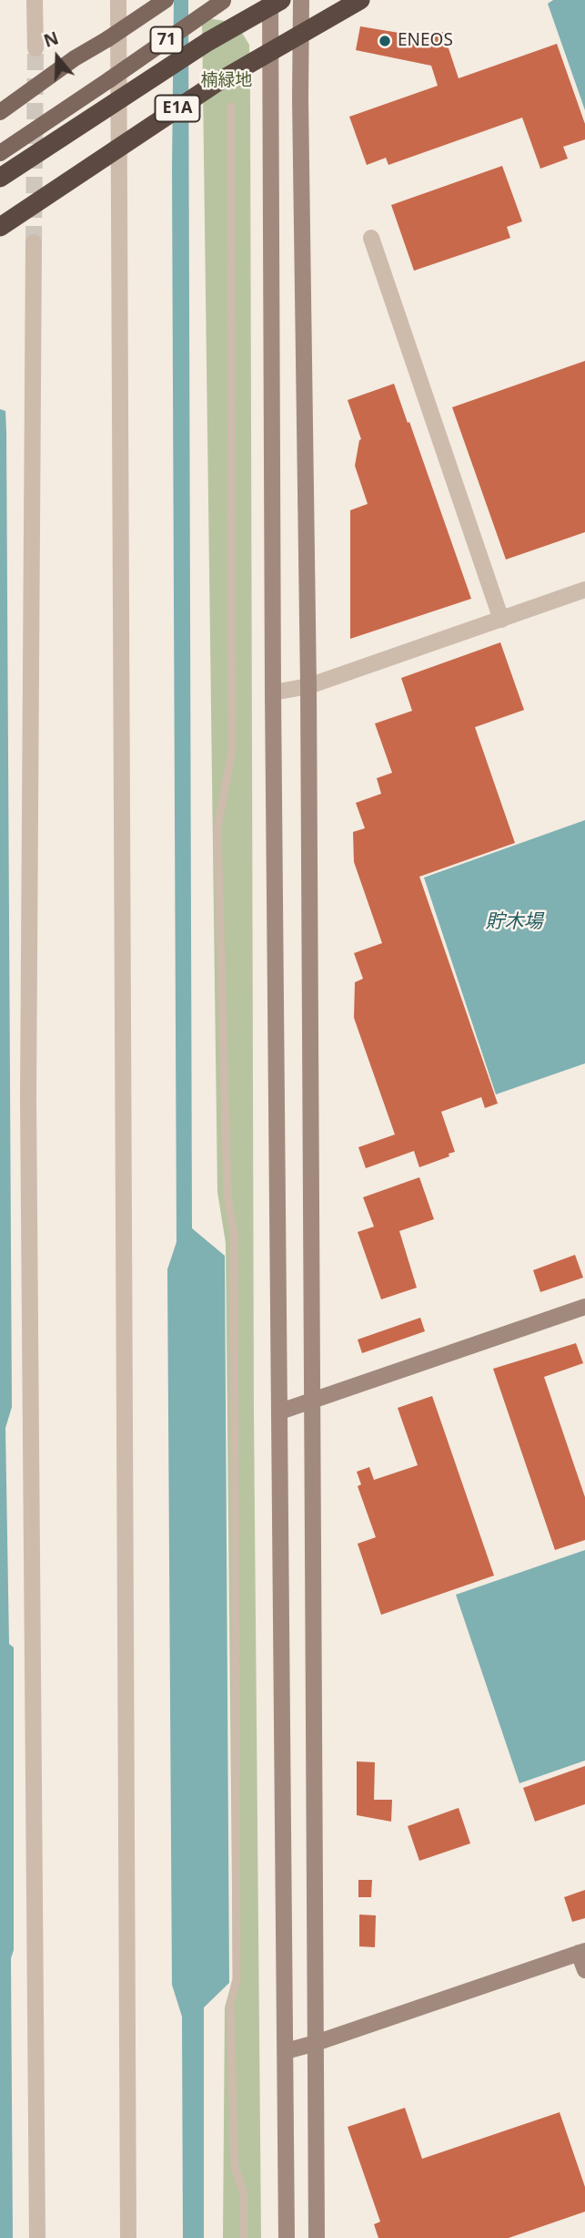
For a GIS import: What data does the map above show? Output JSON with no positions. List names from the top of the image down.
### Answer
{
  "streets": {
    "highway": ["E1A"],
    "main road": ["71"]
  },
  "water": ["貯木場"],
  "parks": ["楠緑地"],
  "places": ["ENEOS"],
  "north": "top"
}
